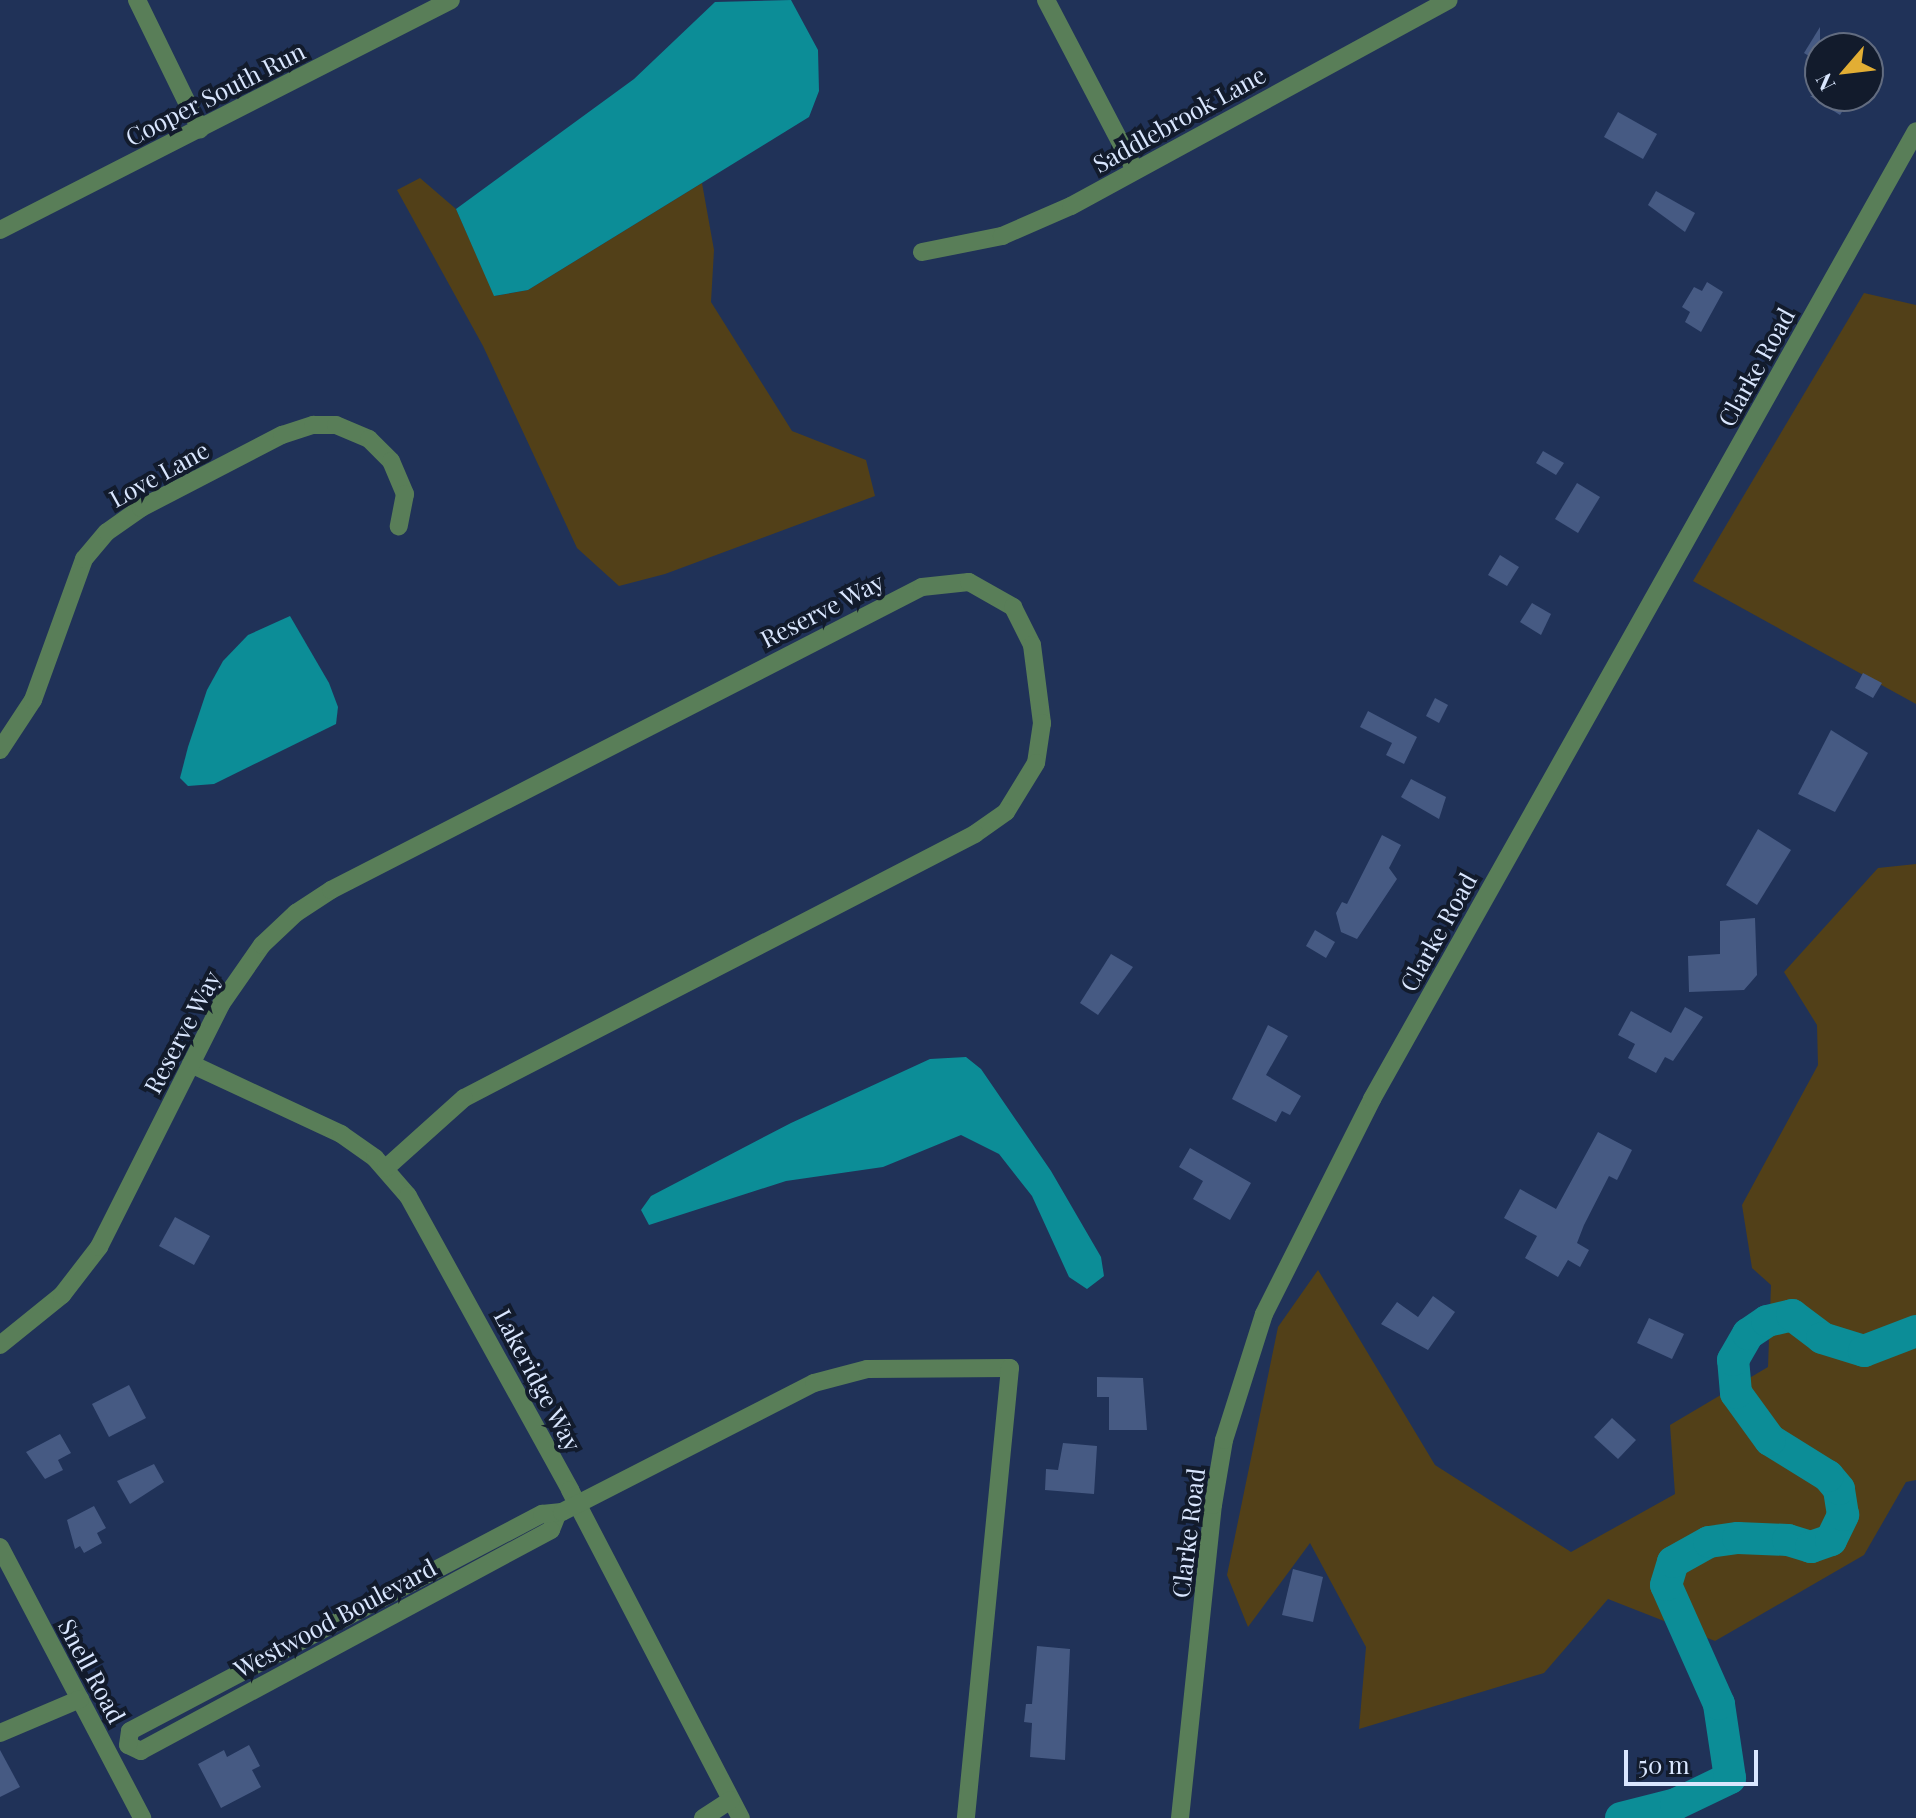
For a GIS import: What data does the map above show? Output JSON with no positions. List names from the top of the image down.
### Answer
{
  "streets": {
    "street": [
      "Cooper South Run",
      "Saddlebrook Lane",
      "Clarke Road",
      "Love Lane",
      "Reserve Way",
      "Lakeridge Way",
      "Westwood Boulevard",
      "Snell Road"
    ]
  },
  "crossings": [
    ["Reserve Way", "Lakeridge Way"],
    ["Lakeridge Way", "Westwood Boulevard"],
    ["Westwood Boulevard", "Snell Road"]
  ],
  "scale_bar": "50 m",
  "north": "bottom left"
}
